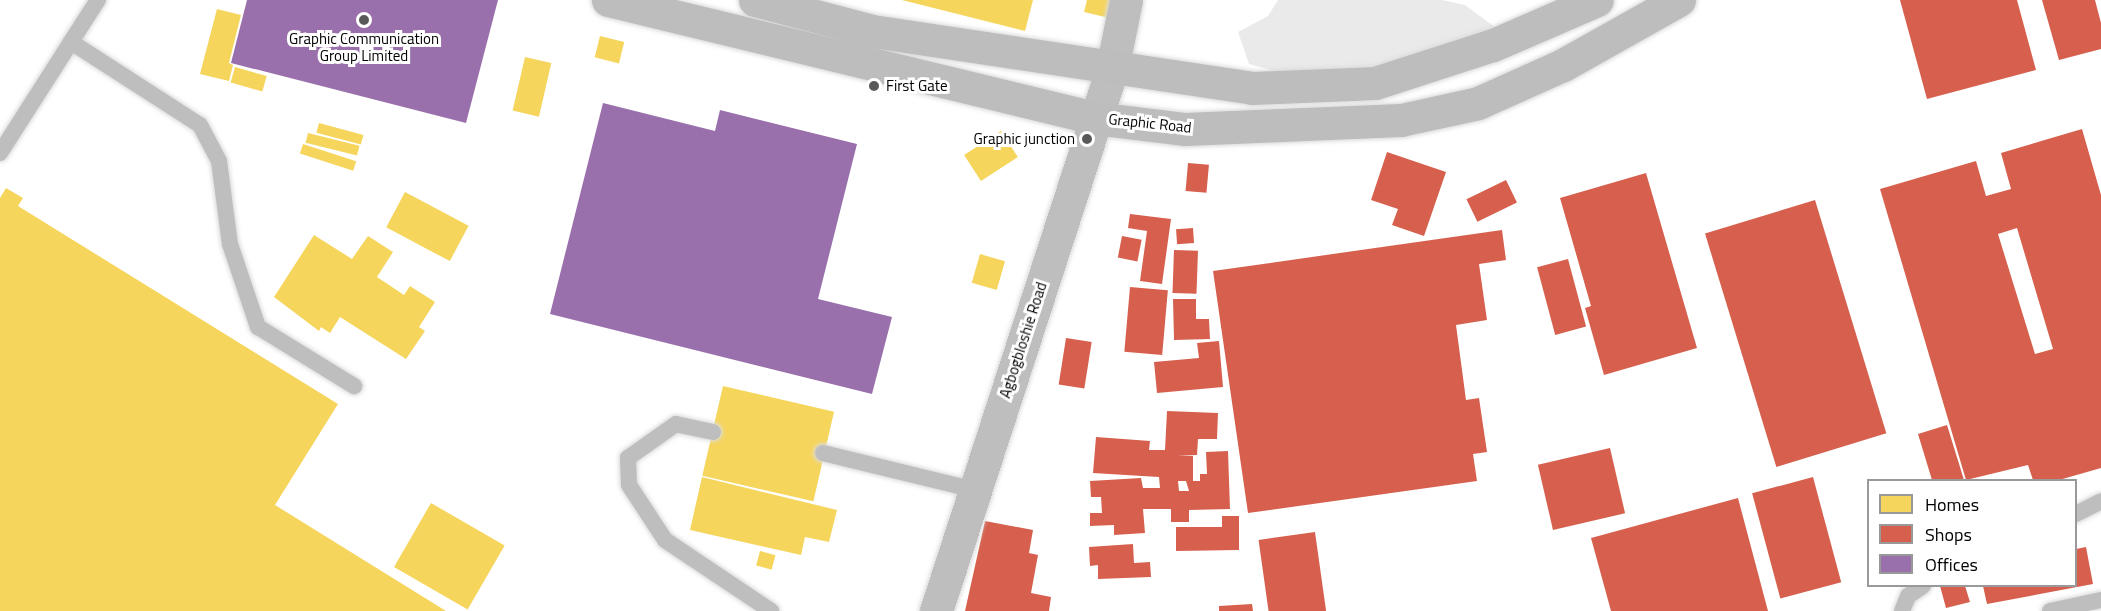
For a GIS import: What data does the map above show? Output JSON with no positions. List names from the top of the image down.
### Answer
{
  "streets": {
    "main road": ["Graphic Road"],
    "street": ["Agbogbloshie Road"]
  },
  "crossings": [
    ["Graphic Road", "Agbogbloshie Road"]
  ],
  "places": ["Graphic Communication Group Limited", "First Gate", "Graphic junction"],
  "legend": ["Homes", "Shops", "Offices"]
}
